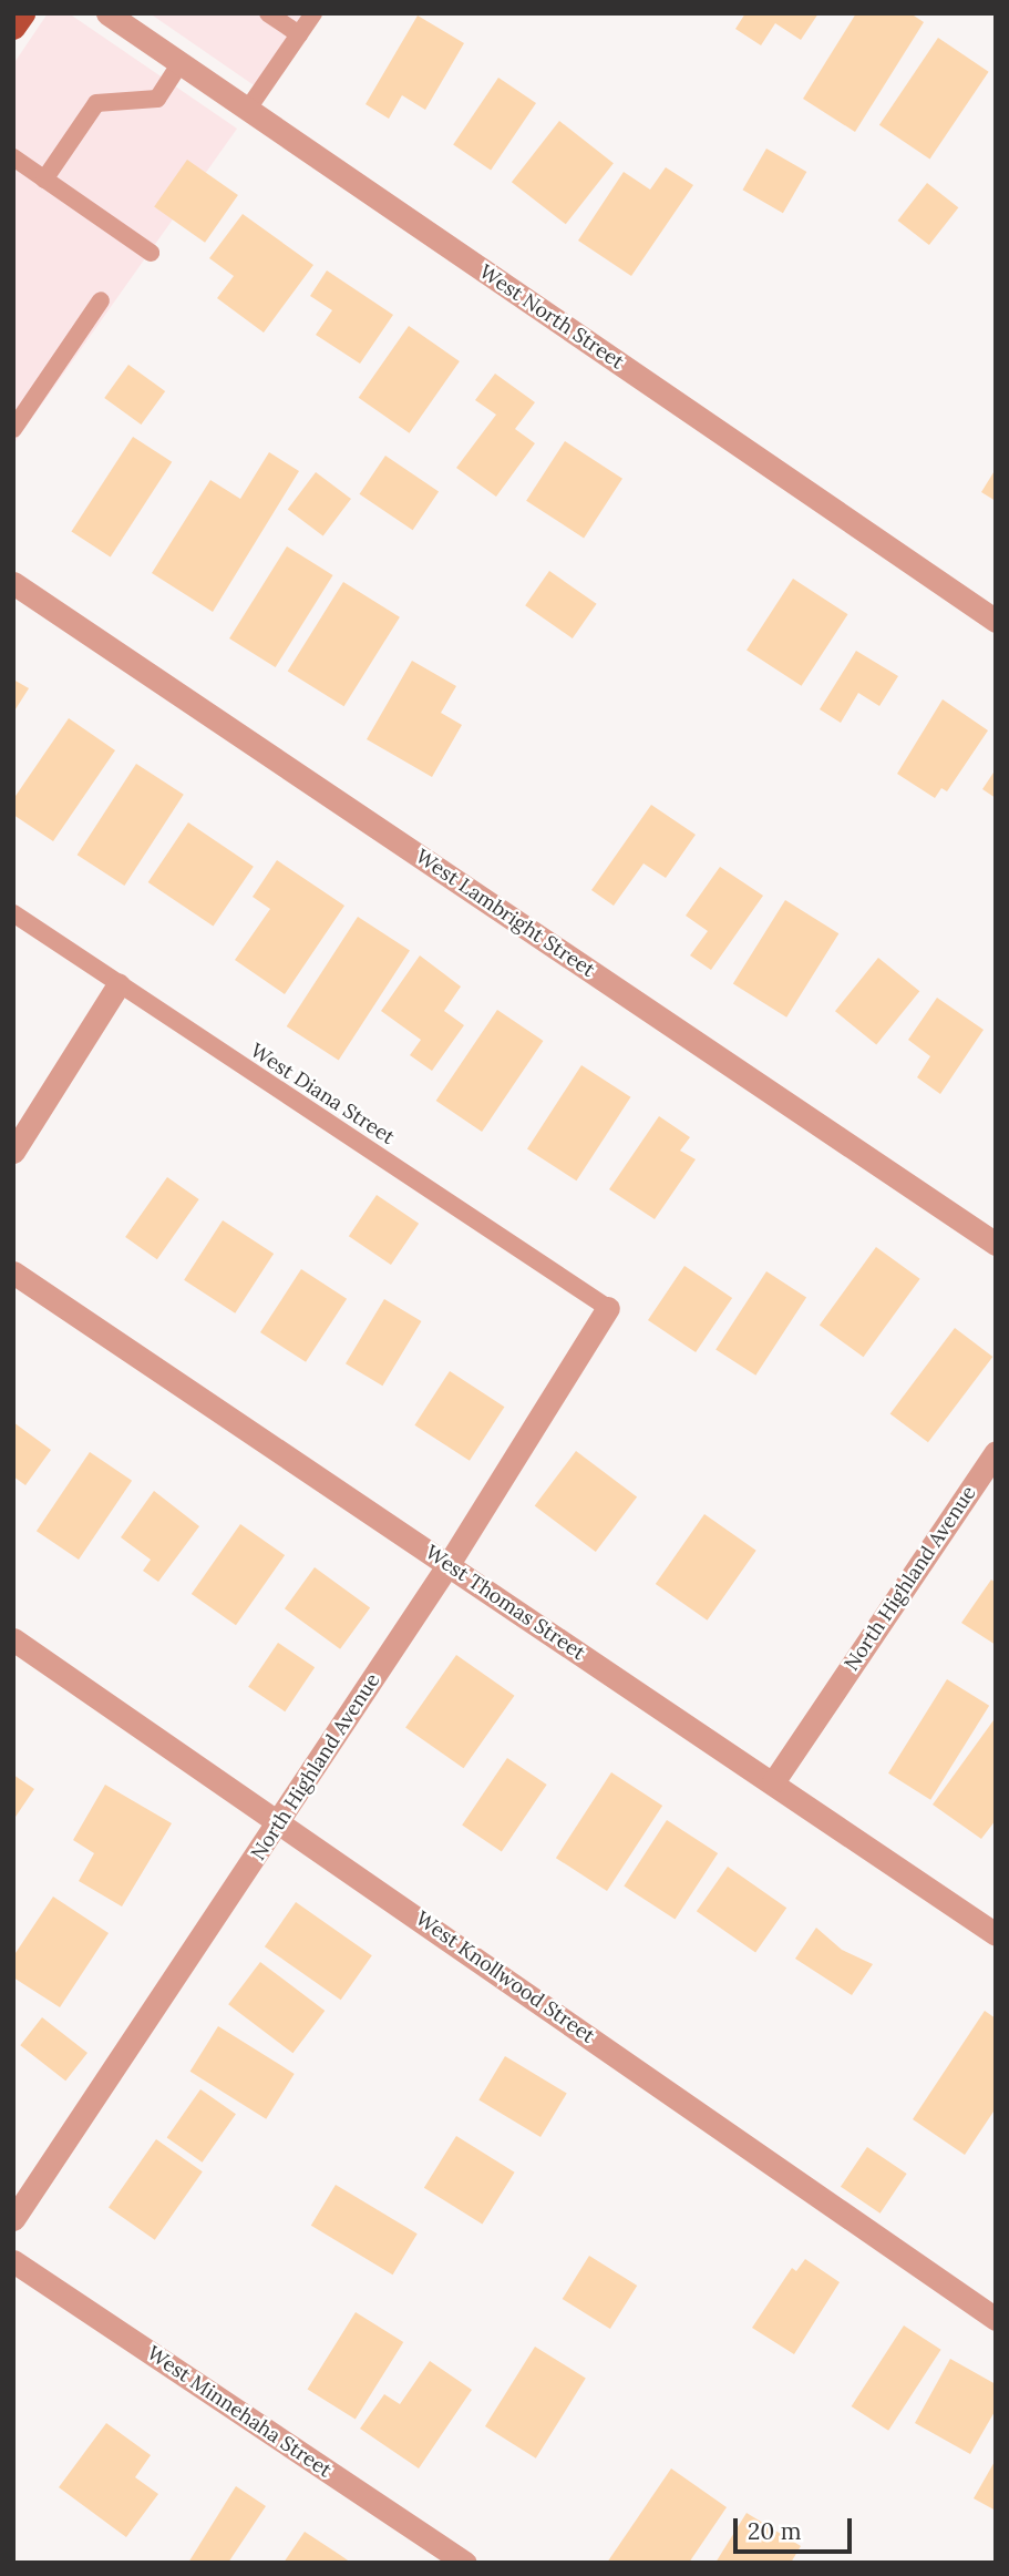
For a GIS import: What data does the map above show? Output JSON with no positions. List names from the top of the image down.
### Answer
{
  "streets": {
    "street": [
      "West North Street",
      "West Lambright Street",
      "North Highland Avenue",
      "West Thomas Street",
      "West Knollwood Street",
      "West Minnehaha Street"
    ],
    "lane": ["West Diana Street"]
  },
  "crossings": [
    ["West Diana Street", "North Highland Avenue"],
    ["North Highland Avenue", "West Thomas Street"],
    ["North Highland Avenue", "West Knollwood Street"]
  ],
  "scale_bar": "20 m"
}
